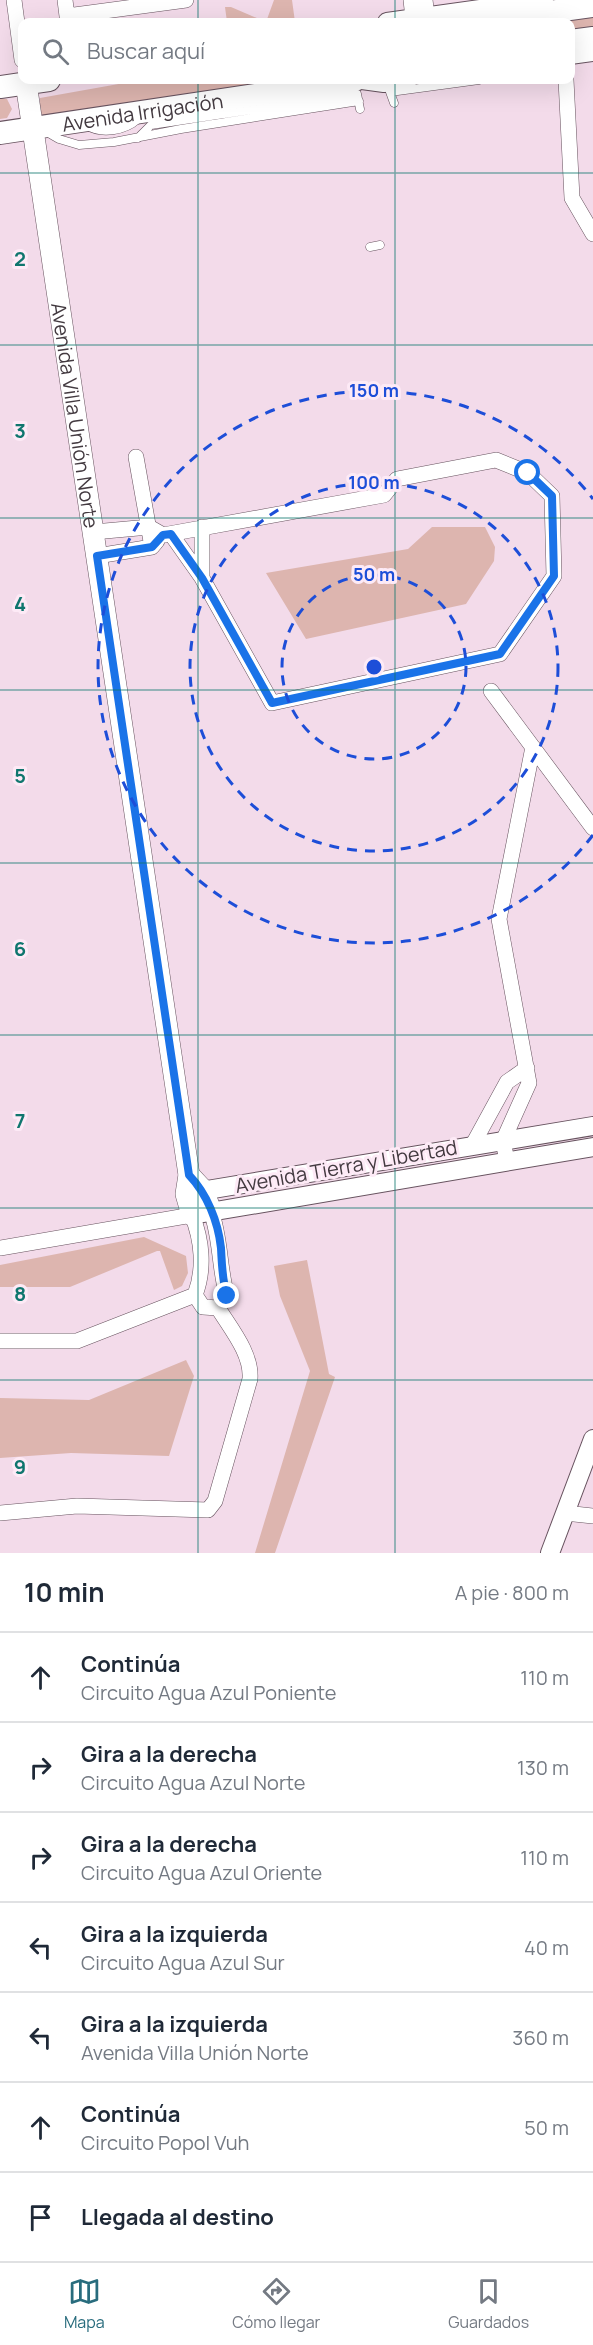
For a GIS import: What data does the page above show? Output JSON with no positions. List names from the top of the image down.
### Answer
{
  "streets": {
    "main road": ["Avenida Irrigación", "Avenida Villa Unión Norte"],
    "street": ["Avenida Tierra y Libertad"]
  },
  "crossings": [
    ["Avenida Irrigación", "Avenida Villa Unión Norte"],
    ["Avenida Villa Unión Norte", "Avenida Tierra y Libertad"]
  ],
  "page": {
    "search": "Buscar aquí",
    "heading": ["10 min", "A pie · 800 m"],
    "list": [
      ["Continúa", "Circuito Agua Azul Poniente", "110 m"],
      ["Gira a la derecha", "Circuito Agua Azul Norte", "130 m"],
      ["Gira a la derecha", "Circuito Agua Azul Oriente", "110 m"],
      ["Gira a la izquierda", "Circuito Agua Azul Sur", "40 m"],
      ["Gira a la izquierda", "Avenida Villa Unión Norte", "360 m"],
      ["Continúa", "Circuito Popol Vuh", "50 m"],
      "Llegada al destino"
    ],
    "nav": ["Mapa", "Cómo llegar", "Guardados"]
  },
  "grid": {
    "rows": [
      "2",
      "3",
      "4",
      "5",
      "6",
      "7",
      "8",
      "9"
    ]
  },
  "rings": ["150 m", "100 m", "50 m"]
}
